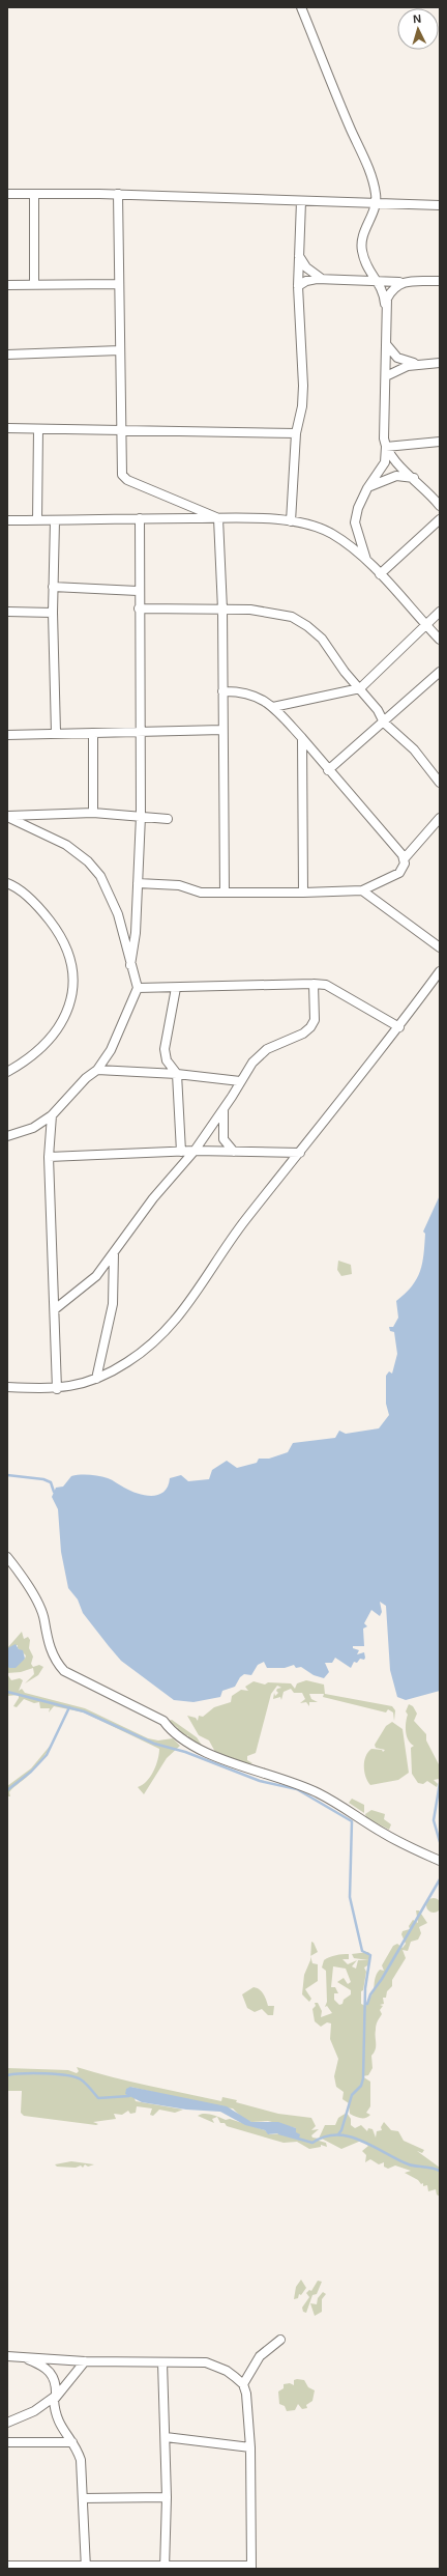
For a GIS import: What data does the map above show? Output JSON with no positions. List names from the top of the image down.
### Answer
{
  "north": "top"
}
